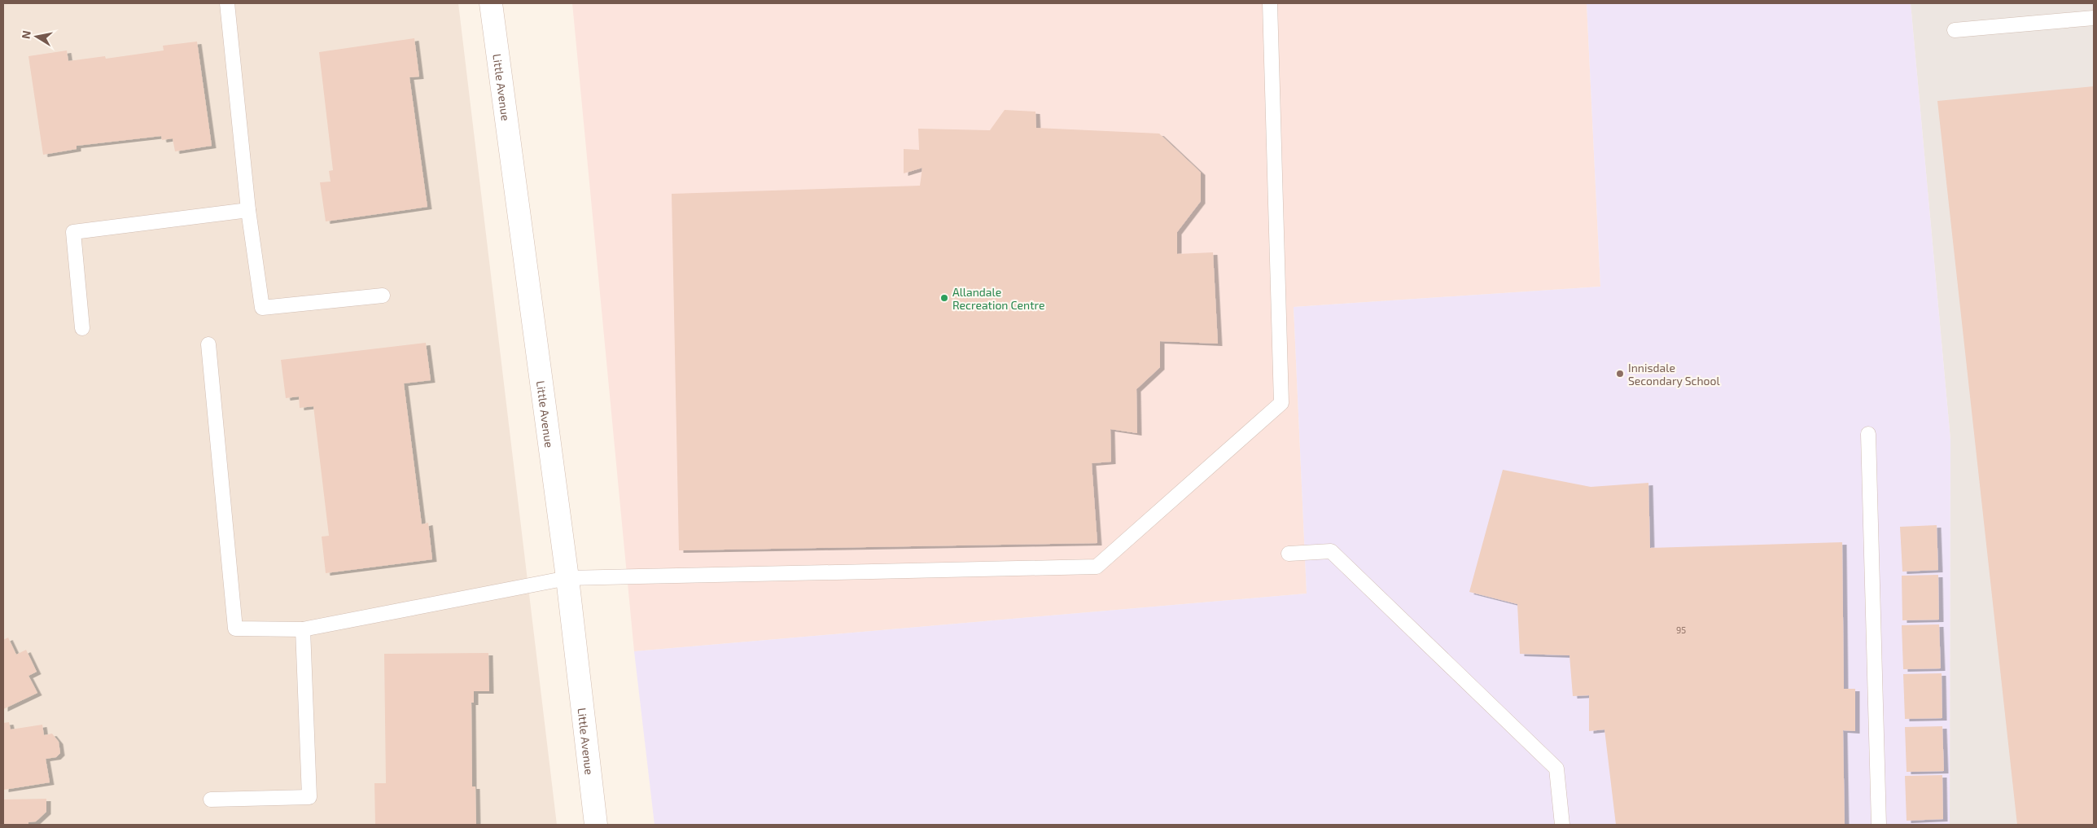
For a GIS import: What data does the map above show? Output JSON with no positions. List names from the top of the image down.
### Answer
{
  "streets": {
    "street": ["Little Avenue"]
  },
  "places": ["Allandale Recreation Centre", "Innisdale Secondary School"],
  "house_numbers": ["95"],
  "north": "left"
}
